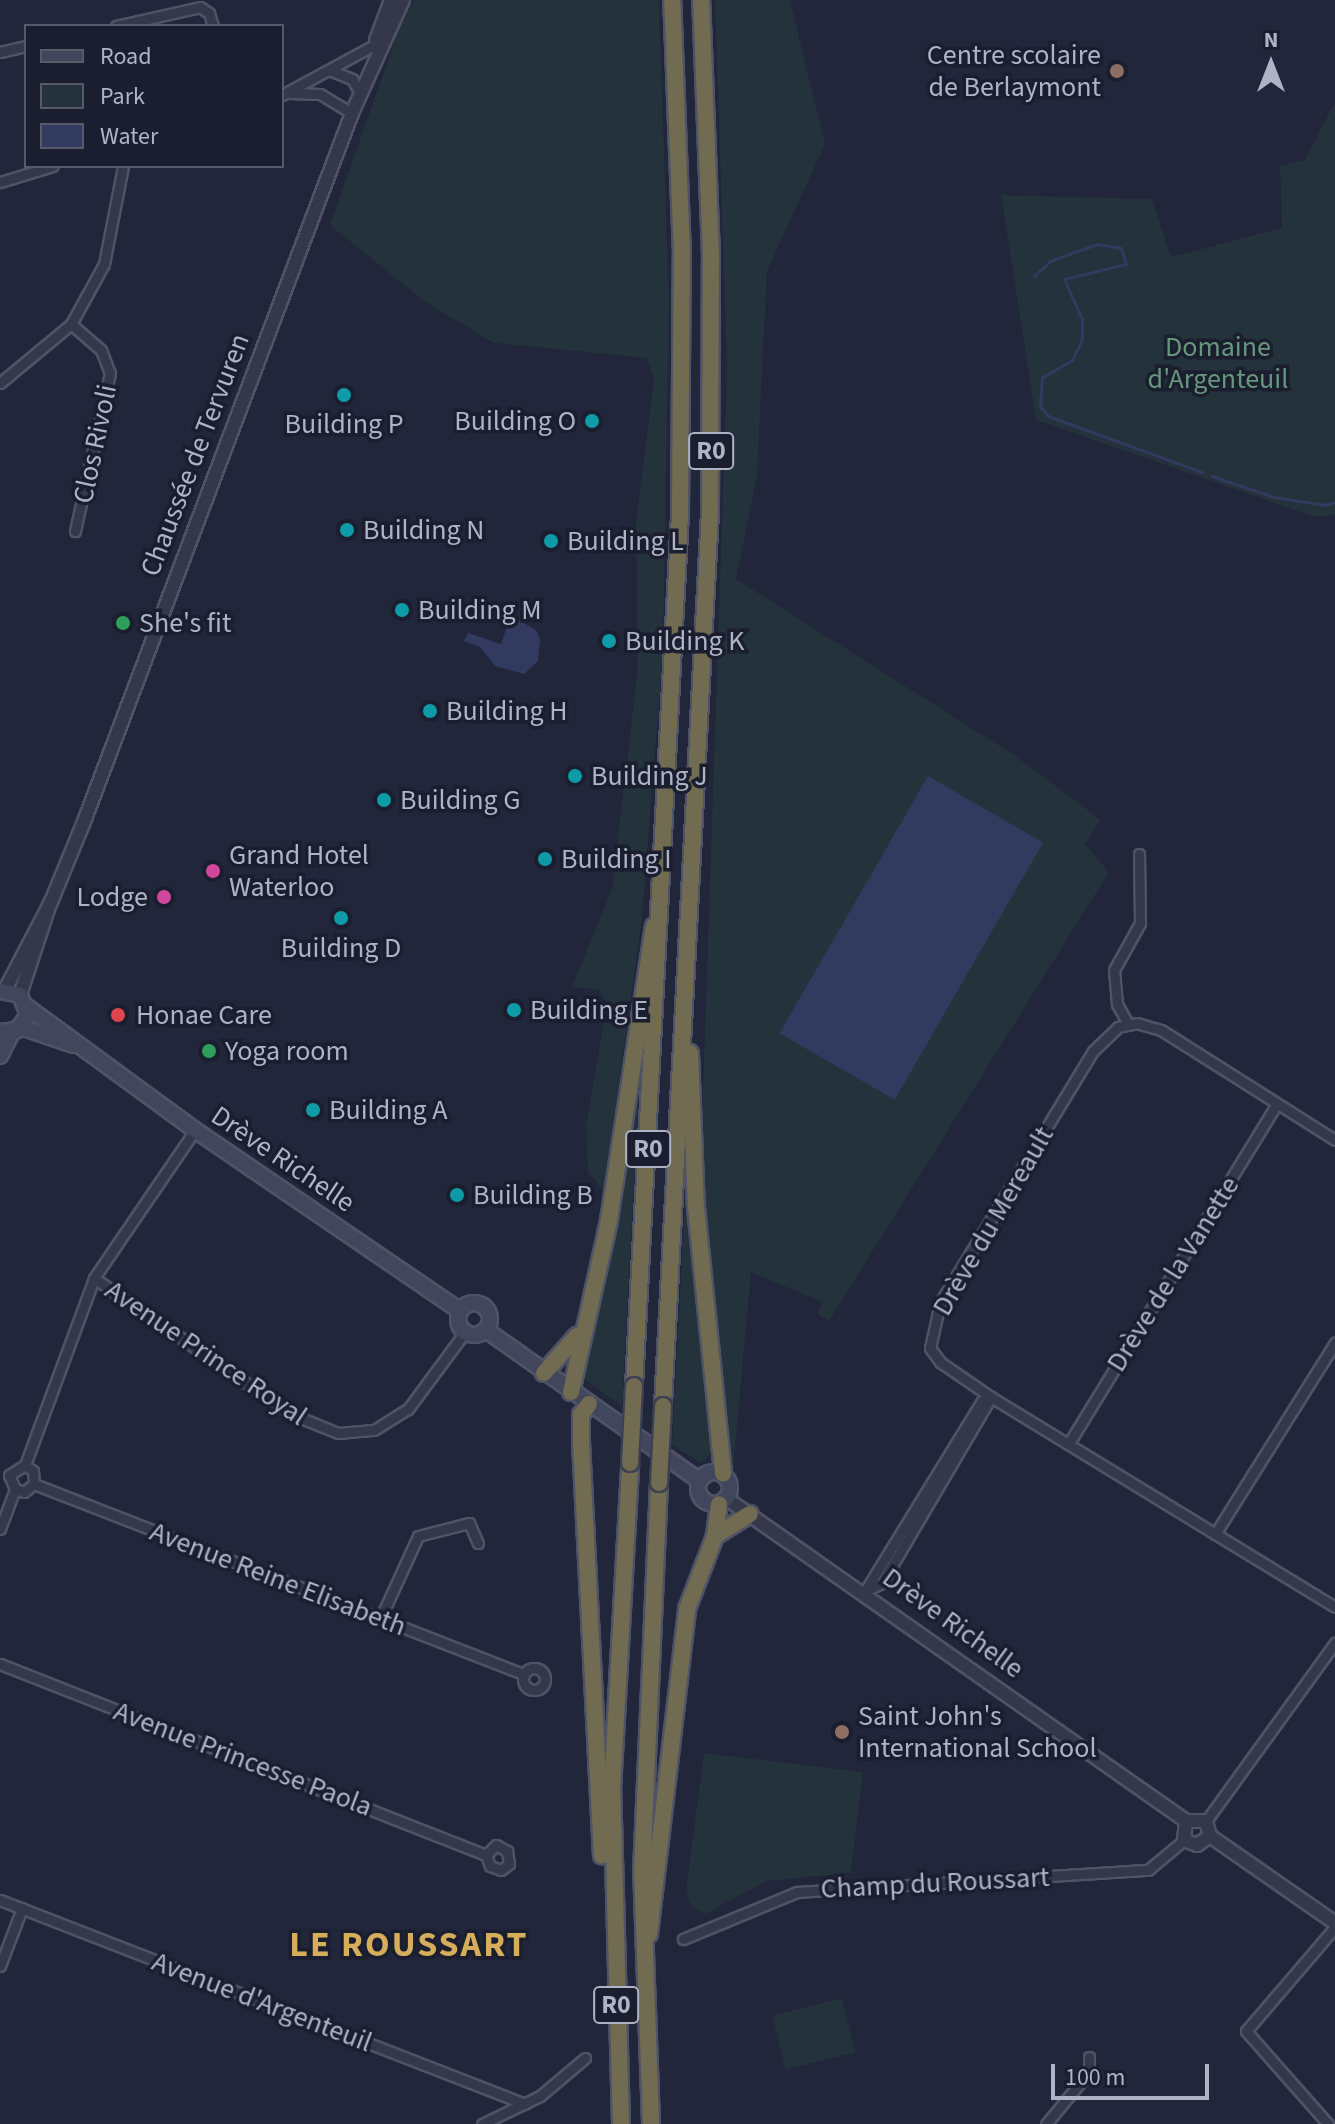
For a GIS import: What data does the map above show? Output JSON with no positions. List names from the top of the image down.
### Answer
{
  "streets": {
    "highway": ["R0"],
    "main road": ["Drève Richelle"],
    "street": [
      "Clos Rivoli",
      "Chaussée de Tervuren",
      "Drève du Mereault",
      "Drève de la Vanette",
      "Avenue Prince Royal",
      "Avenue Reine Elisabeth",
      "Avenue Princesse Paola",
      "Champ du Roussart",
      "Avenue d'Argenteuil"
    ]
  },
  "crossings": [
    ["Chaussée de Tervuren", "Drève Richelle"],
    ["Drève Richelle", "Avenue Prince Royal"],
    ["Drève du Mereault", "Drève de la Vanette"]
  ],
  "districts": ["LE ROUSSART"],
  "parks": ["Domaine d'Argenteuil"],
  "places": [
    "Centre scolaire de Berlaymont",
    "Building P",
    "Building O",
    "Building N",
    "Building L",
    "Building M",
    "She's fit",
    "Building K",
    "Building H",
    "Building J",
    "Building G",
    "Building I",
    "Grand Hotel Waterloo",
    "Lodge",
    "Building D",
    "Building E",
    "Honae Care",
    "Yoga room",
    "Building A",
    "Building B",
    "Saint John's International School"
  ],
  "legend": ["Road", "Park", "Water"],
  "scale_bar": "100 m",
  "north": "top"
}
